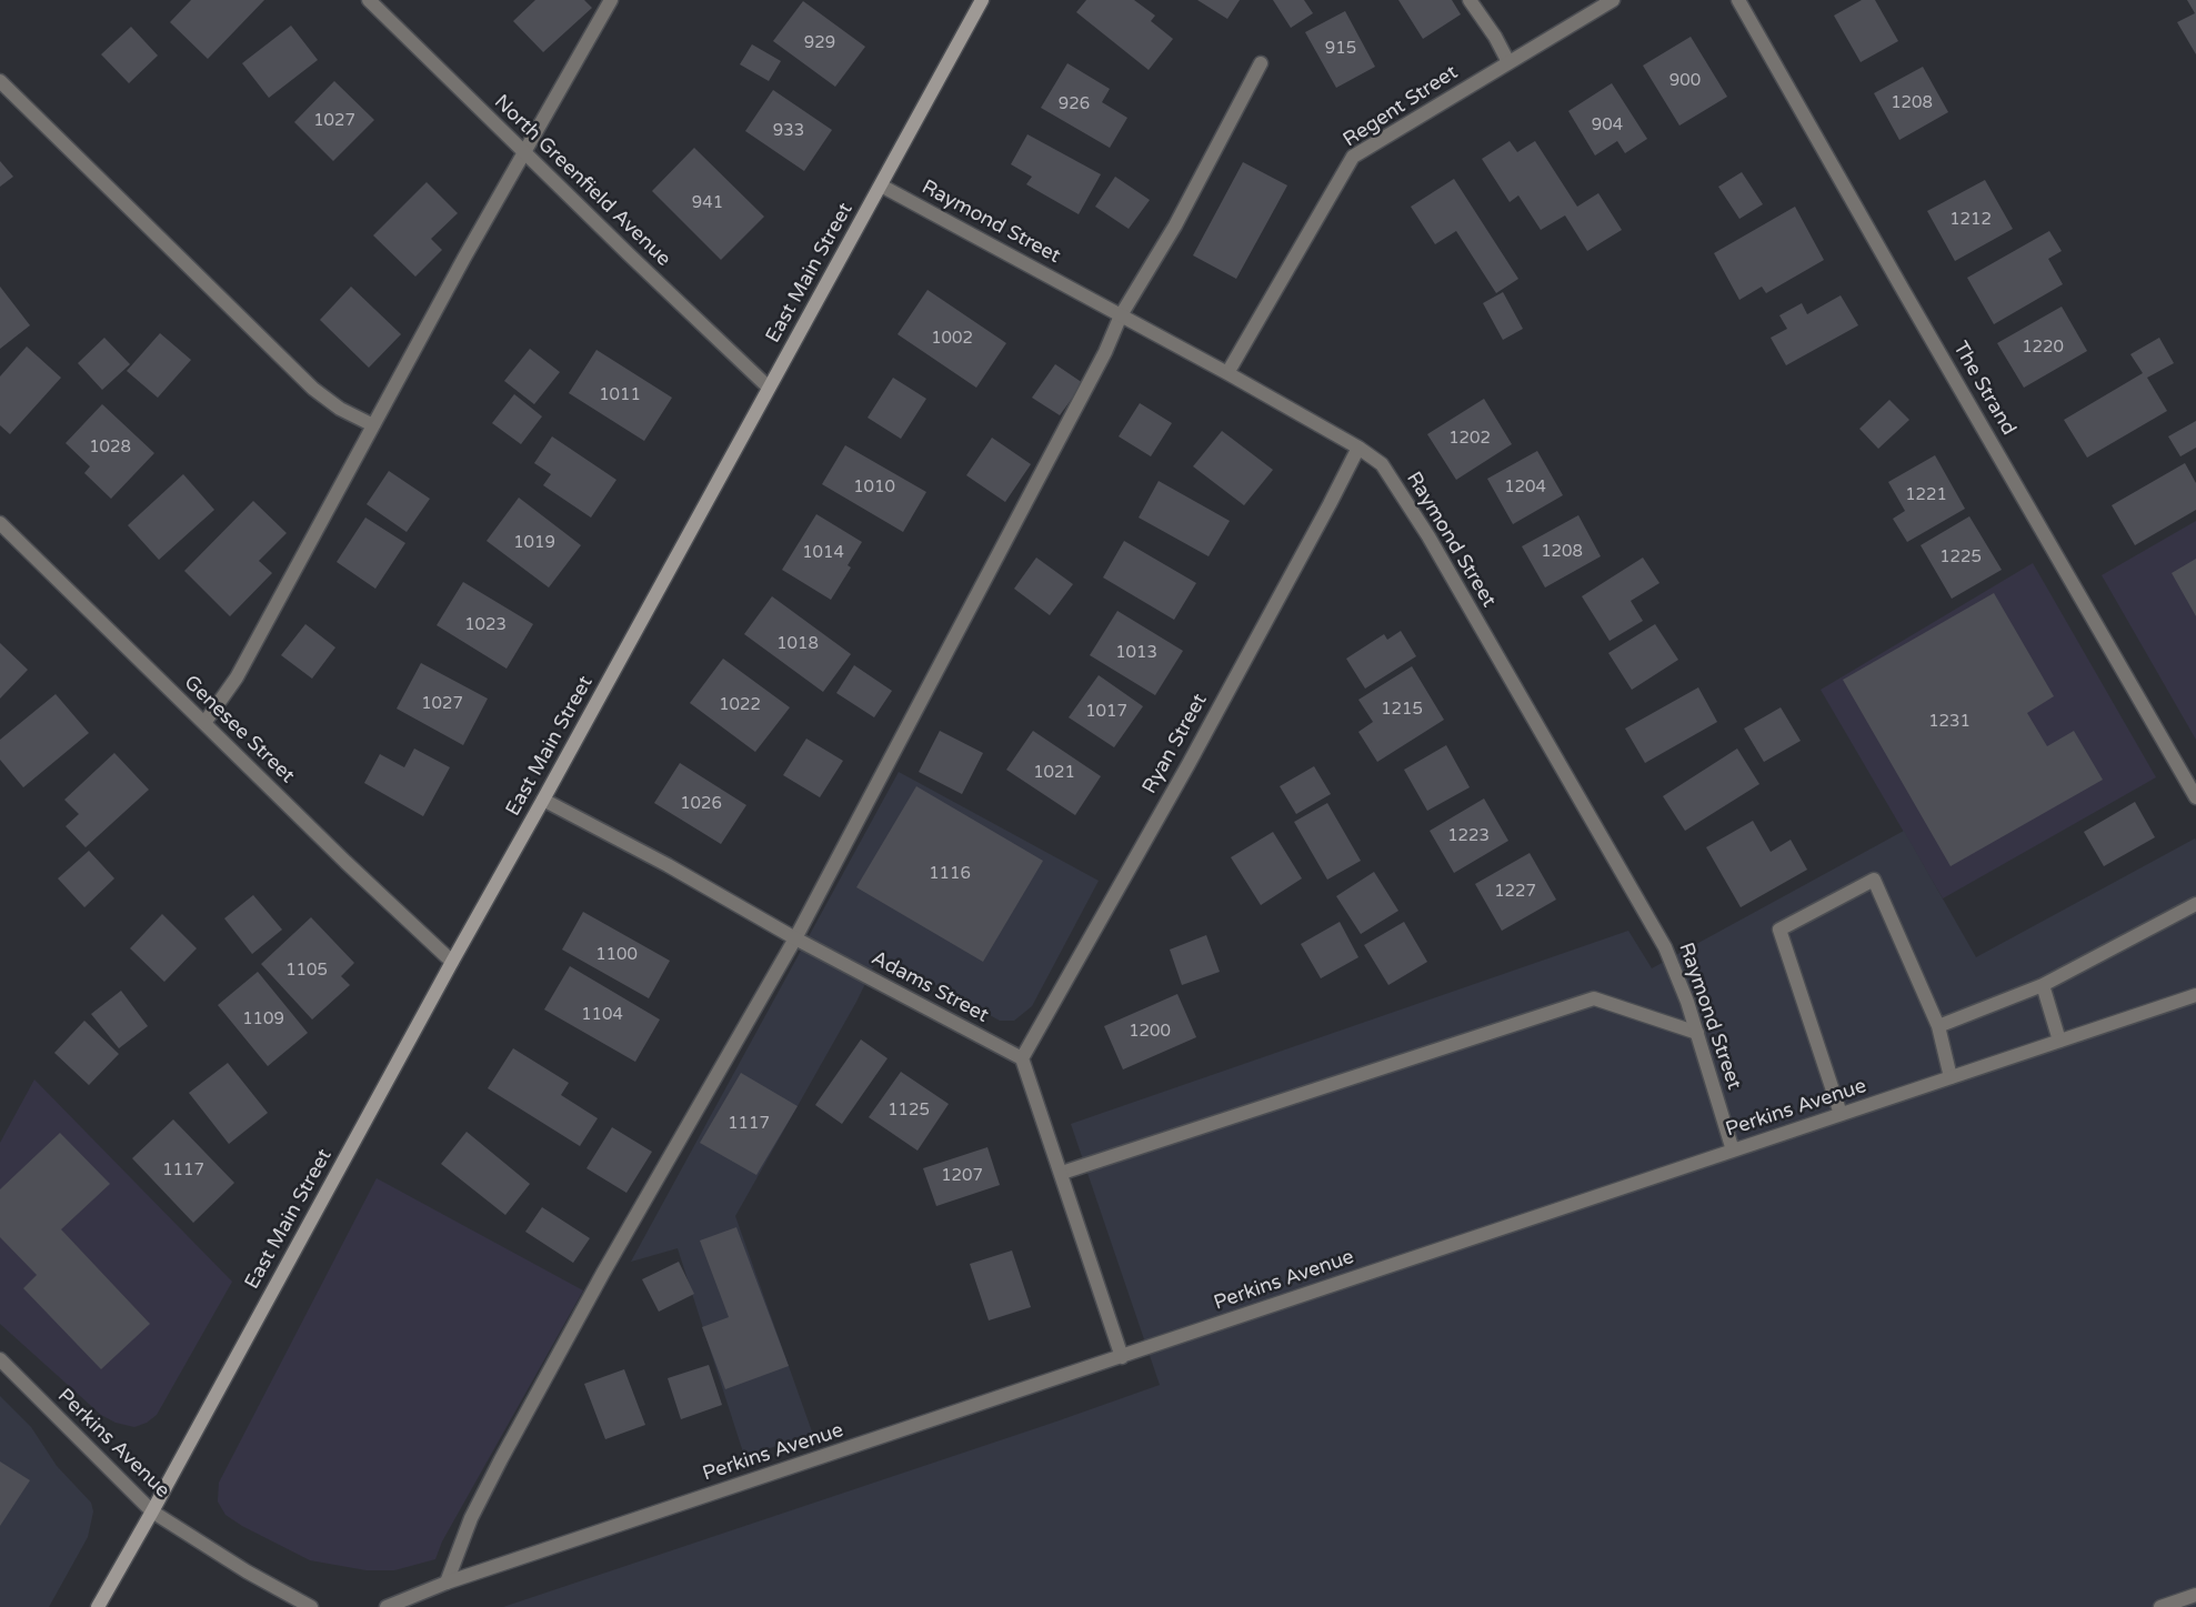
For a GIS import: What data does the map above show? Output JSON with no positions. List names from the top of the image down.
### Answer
{
  "streets": {
    "main road": ["East Main Street"],
    "street": [
      "Regent Street",
      "North Greenfield Avenue",
      "Raymond Street",
      "The Strand",
      "Genesee Street",
      "Ryan Street",
      "Adams Street",
      "Perkins Avenue"
    ]
  },
  "crossings": [
    ["Regent Street", "Raymond Street"],
    ["North Greenfield Avenue", "East Main Street"],
    ["Raymond Street", "East Main Street"],
    ["Raymond Street", "Ryan Street"],
    ["Raymond Street", "Perkins Avenue"],
    ["East Main Street", "Genesee Street"],
    ["East Main Street", "Adams Street"],
    ["East Main Street", "Perkins Avenue"],
    ["Ryan Street", "Adams Street"]
  ],
  "house_numbers": [
    "929",
    "915",
    "900",
    "1208",
    "926",
    "1027",
    "904",
    "933",
    "941",
    "1212",
    "1002",
    "1220",
    "1011",
    "1202",
    "1028",
    "1010",
    "1204",
    "1221",
    "1019",
    "1208",
    "1014",
    "1225",
    "1023",
    "1018",
    "1013",
    "1027",
    "1022",
    "1215",
    "1017",
    "1231",
    "1021",
    "1026",
    "1223",
    "1116",
    "1227",
    "1100",
    "1105",
    "1104",
    "1109",
    "1200",
    "1125",
    "1117",
    "1117",
    "1207"
  ]
}
